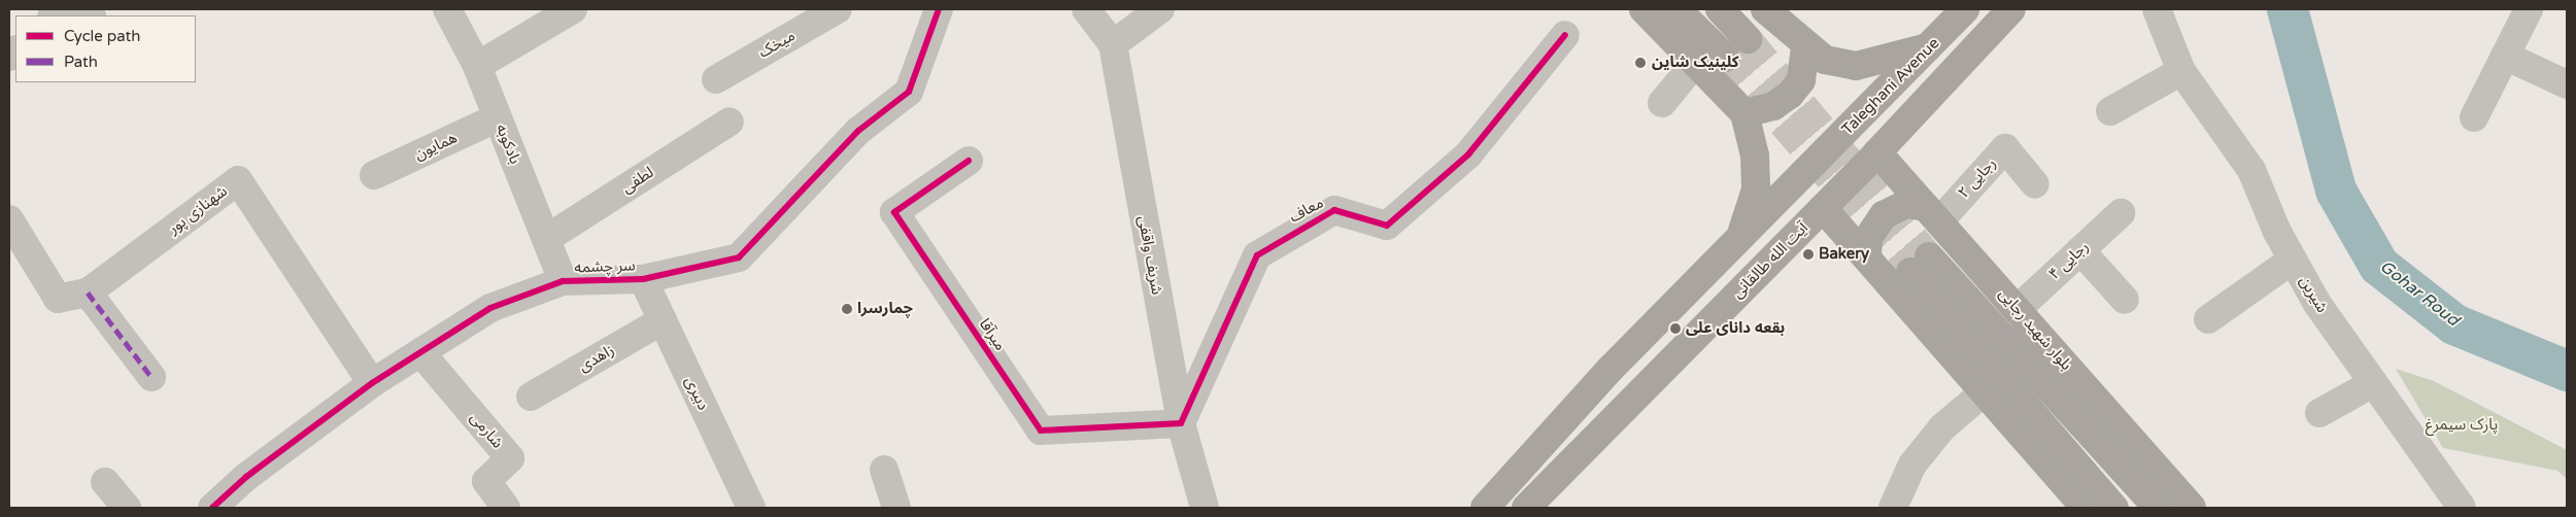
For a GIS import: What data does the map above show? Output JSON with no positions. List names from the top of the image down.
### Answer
{
  "streets": {
    "main road": ["Taleghani Avenue", "آیت الله طالقانی", "بلوار شهید رجایی"],
    "street": [
      "میخک",
      "بادکوبه",
      "همایون",
      "رجایی ۲",
      "لطفی",
      "شهنازی پور",
      "معاف",
      "شریف واقفی",
      "رجایی ۴",
      "سر چشمه",
      "شیرین",
      "میرآقا",
      "زاهدی",
      "دبیری",
      "شارمی"
    ]
  },
  "crossings": [
    ["بادکوبه", "همایون"],
    ["بادکوبه", "لطفی"],
    ["بادکوبه", "سر چشمه"],
    ["رجایی ۲", "بلوار شهید رجایی"],
    ["شهنازی پور", "سر چشمه"],
    ["معاف", "شریف واقفی"],
    ["معاف", "میرآقا"],
    ["شریف واقفی", "میرآقا"],
    ["آیت الله طالقانی", "بلوار شهید رجایی"],
    ["رجایی ۴", "بلوار شهید رجایی"],
    ["سر چشمه", "دبیری"],
    ["سر چشمه", "شارمی"],
    ["زاهدی", "دبیری"]
  ],
  "water": ["Gohar Roud"],
  "parks": ["پارک سیمرغ"],
  "places": [
    "کلینیک شاین",
    "Bakery",
    "چمارسرا",
    "بقعه دانای علی"
  ],
  "legend": ["Cycle path", "Path"]
}
